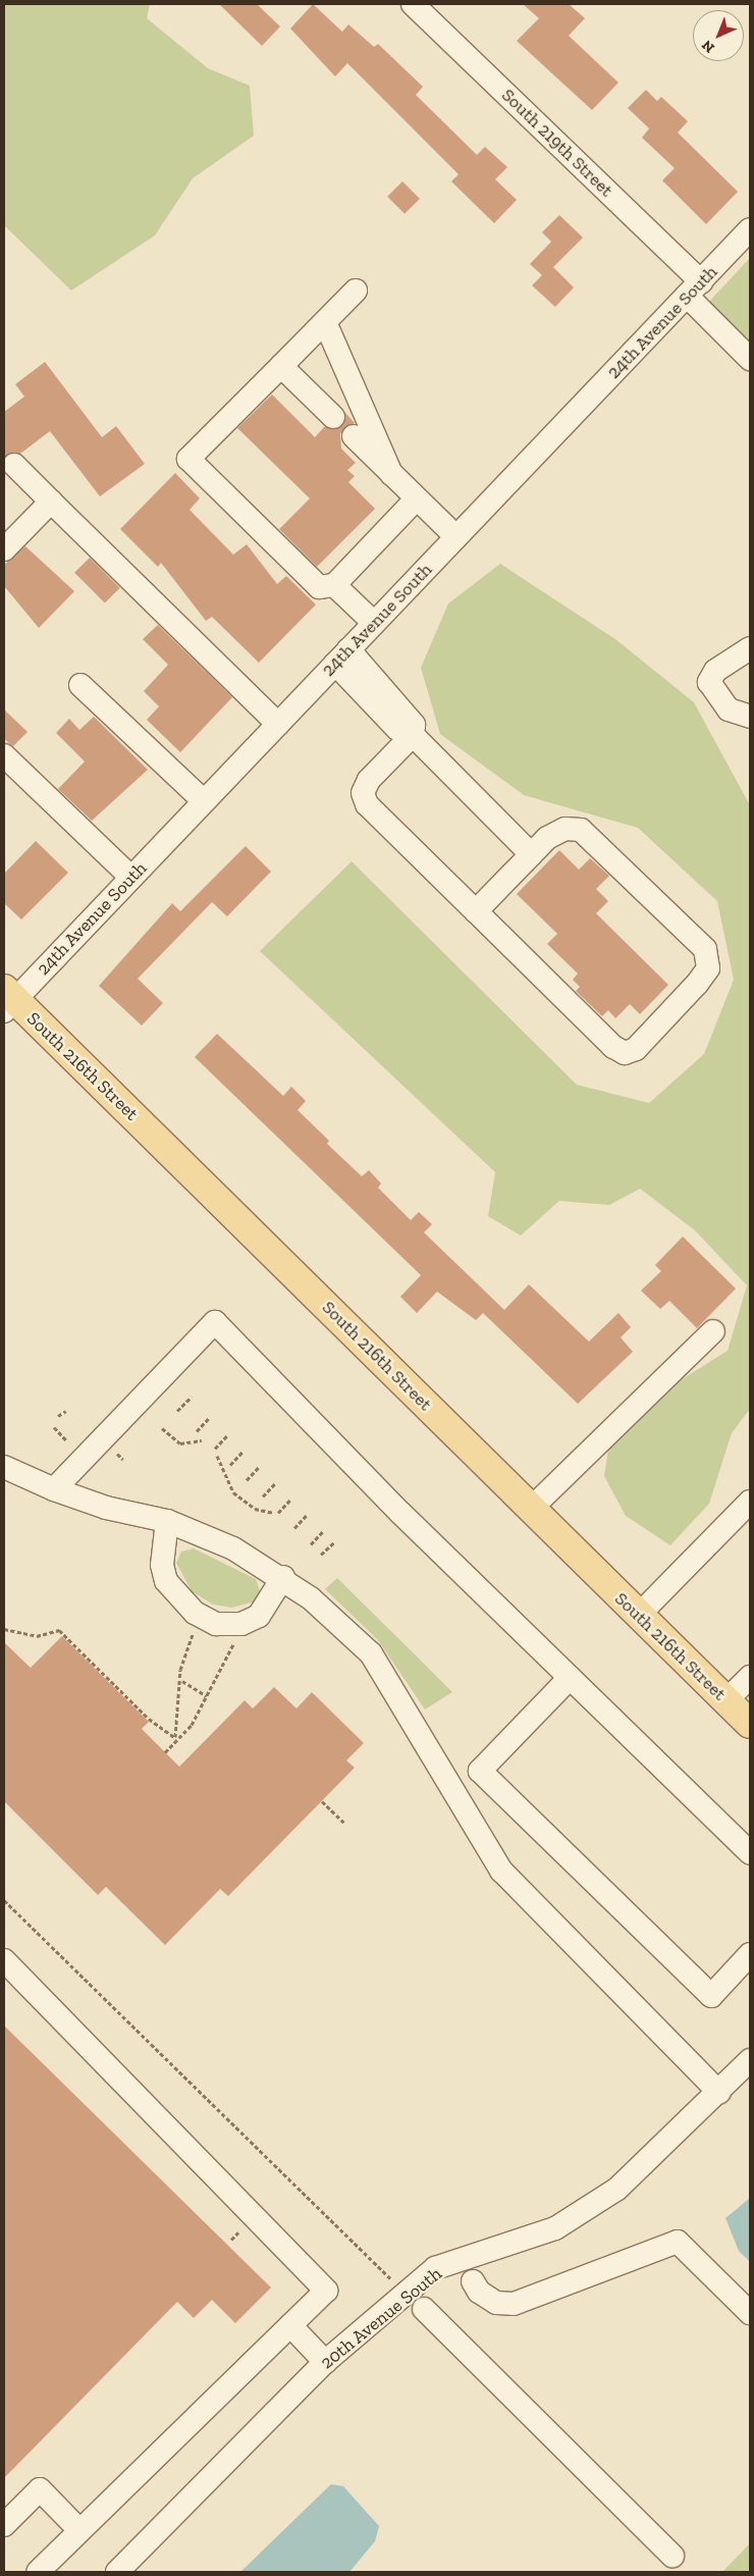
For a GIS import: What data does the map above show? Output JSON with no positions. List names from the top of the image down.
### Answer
{
  "streets": {
    "main road": ["South 216th Street"],
    "street": ["South 219th Street", "24th Avenue South", "20th Avenue South"]
  },
  "crossings": [
    ["South 219th Street", "24th Avenue South"],
    ["24th Avenue South", "South 216th Street"]
  ],
  "north": "bottom left"
}
